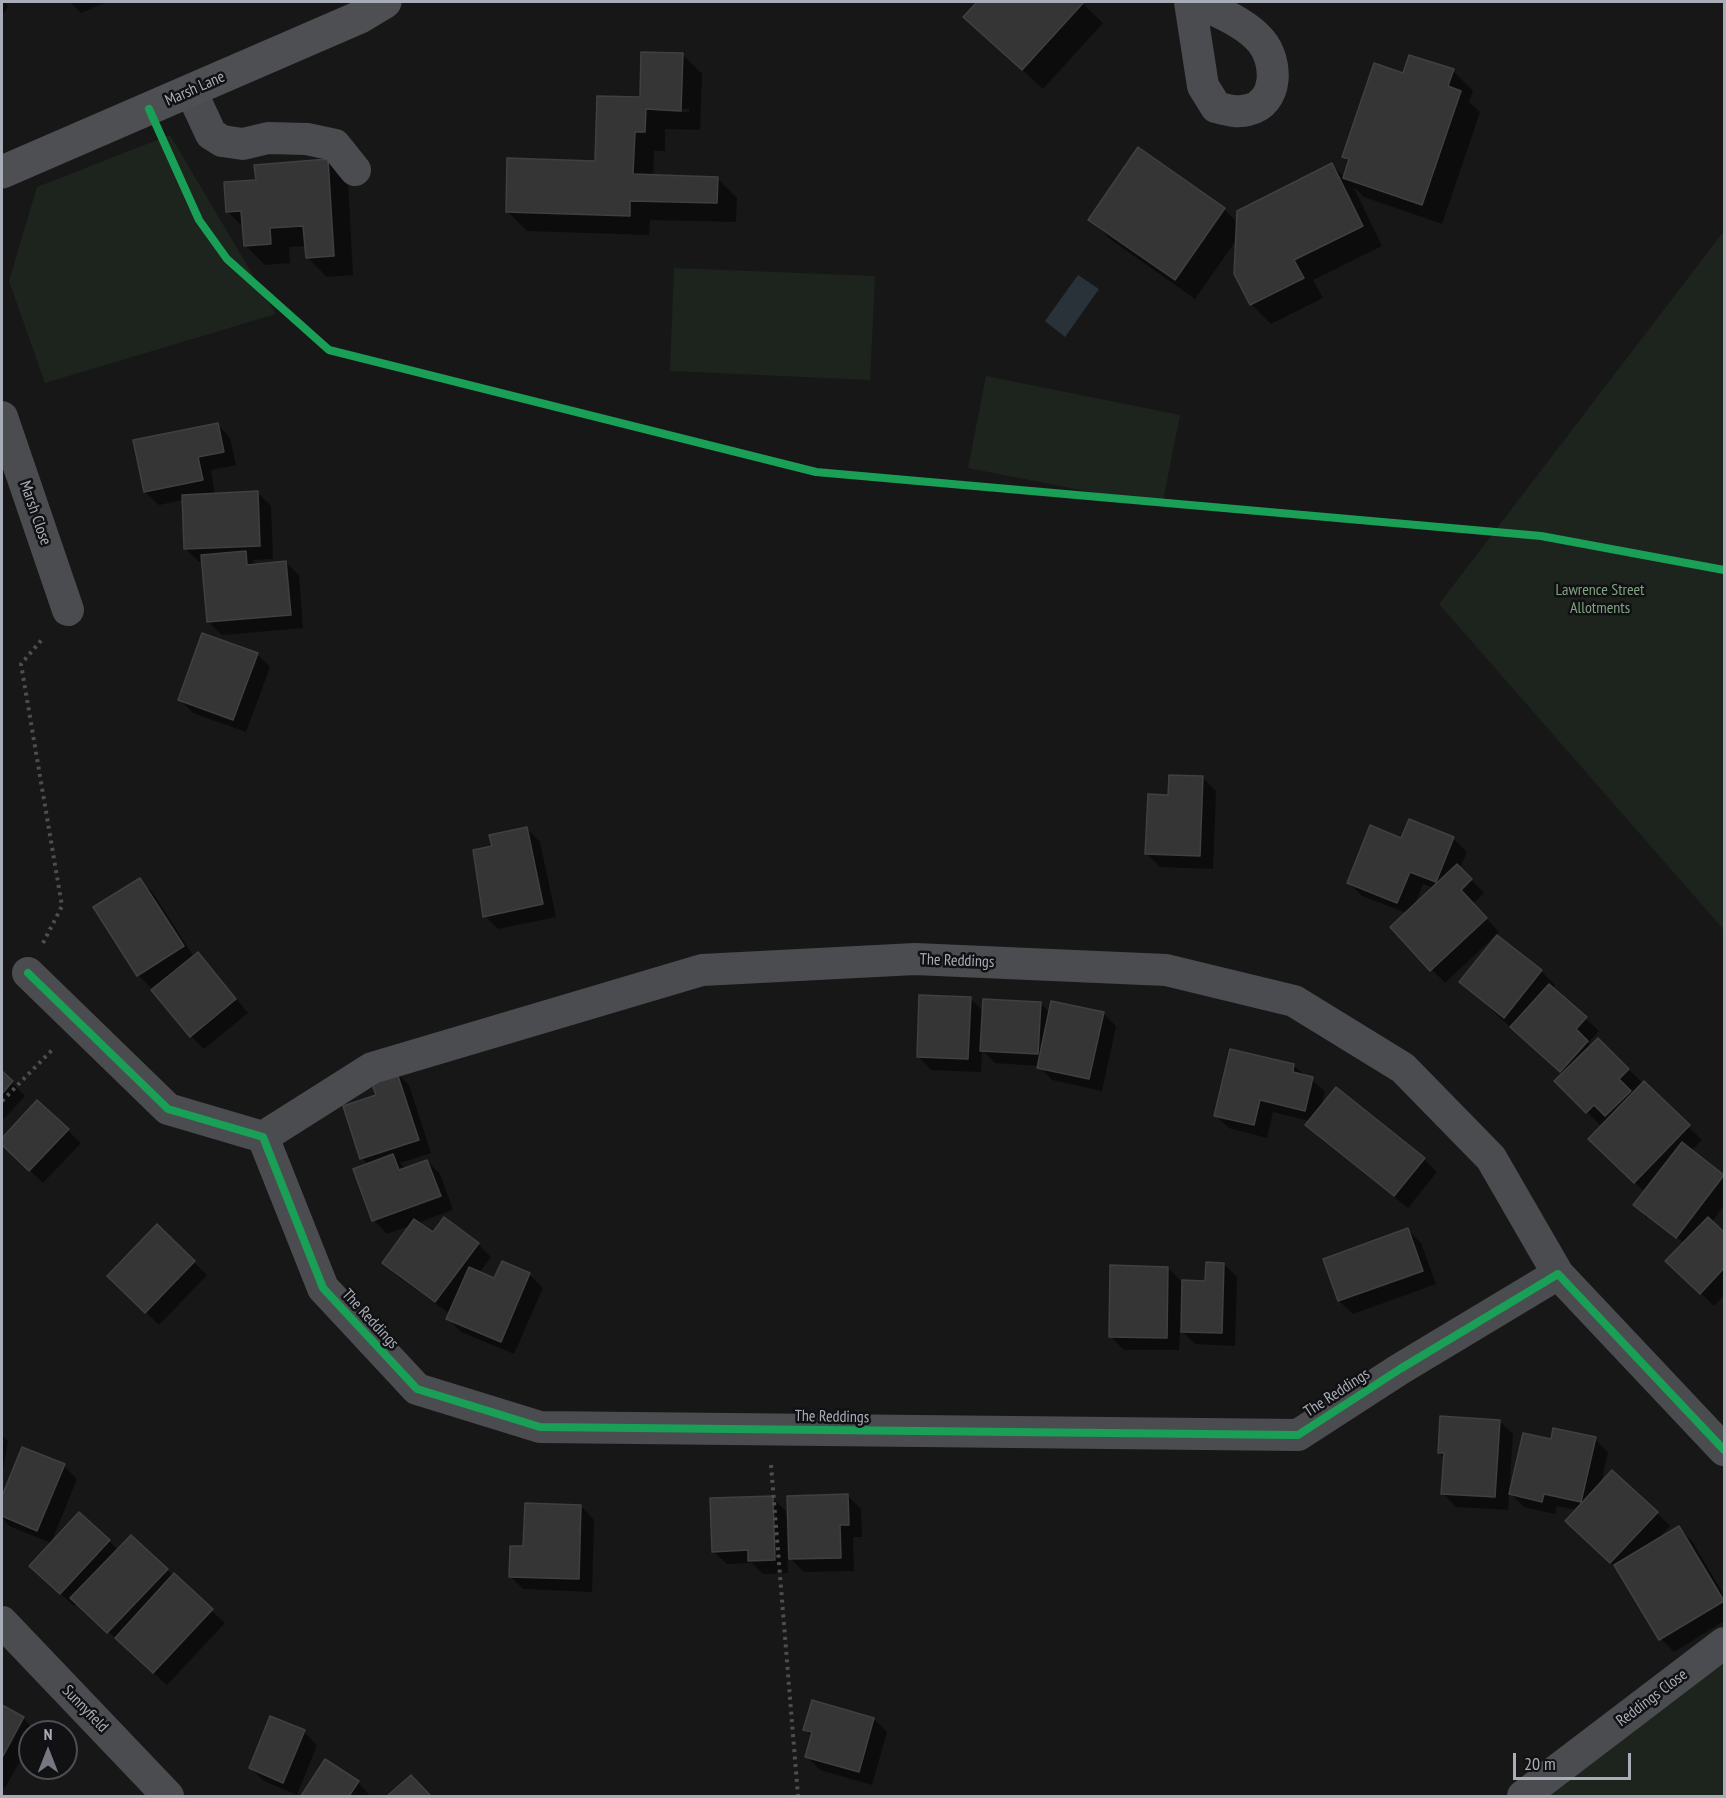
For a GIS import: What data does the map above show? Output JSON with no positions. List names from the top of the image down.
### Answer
{
  "streets": {
    "main road": ["Marsh Lane"],
    "street": [
      "Marsh Close",
      "The Reddings",
      "Reddings Close",
      "Sunnyfield"
    ]
  },
  "parks": ["Lawrence Street Allotments"],
  "scale_bar": "20 m",
  "north": "top"
}
